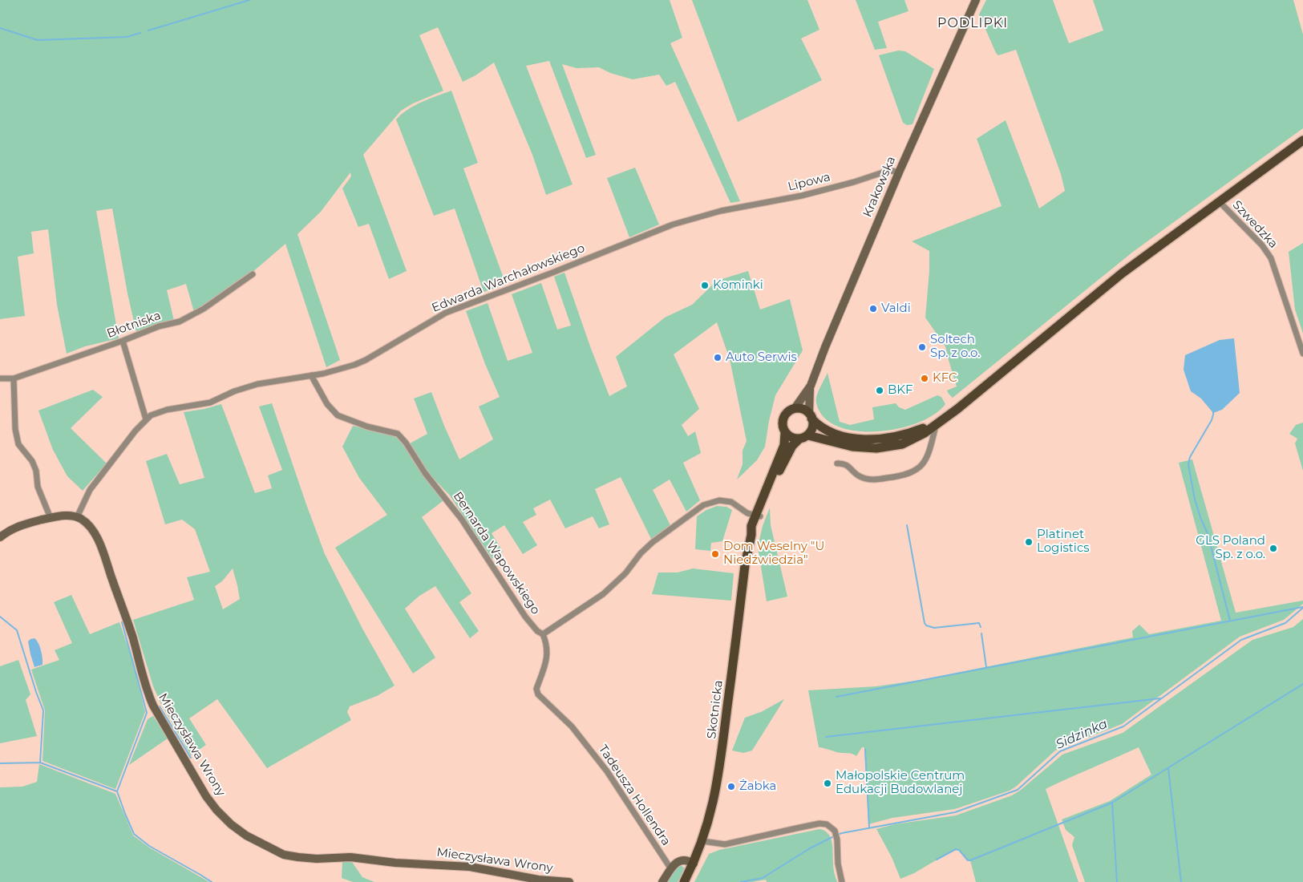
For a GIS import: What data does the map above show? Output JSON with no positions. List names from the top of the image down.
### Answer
{
  "streets": {
    "main road": ["Skotnicka"],
    "street": [
      "Lipowa",
      "Krakowska",
      "Szwedzka",
      "Edwarda Warchałowskiego",
      "Błotniska",
      "Bernarda Wapowskiego",
      "Mieczysława Wrony",
      "Tadeusza Hollendra"
    ]
  },
  "crossings": [
    ["Lipowa", "Krakowska"],
    ["Lipowa", "Edwarda Warchałowskiego"],
    ["Edwarda Warchałowskiego", "Bernarda Wapowskiego"],
    ["Edwarda Warchałowskiego", "Mieczysława Wrony"],
    ["Bernarda Wapowskiego", "Tadeusza Hollendra"]
  ],
  "districts": ["PODLIPKI"],
  "water": ["Sidzinka"],
  "places": [
    "Kominki",
    "Valdi",
    "Soltech Sp. z o.o.",
    "Auto Serwis",
    "KFC",
    "BKF",
    "Platinet Logistics",
    "GLS Poland Sp. z o.o.",
    "Dom Weselny \"U Niedźwiedzia\"",
    "Małopolskie Centrum Edukacji Budowlanej",
    "Żabka"
  ]
}
